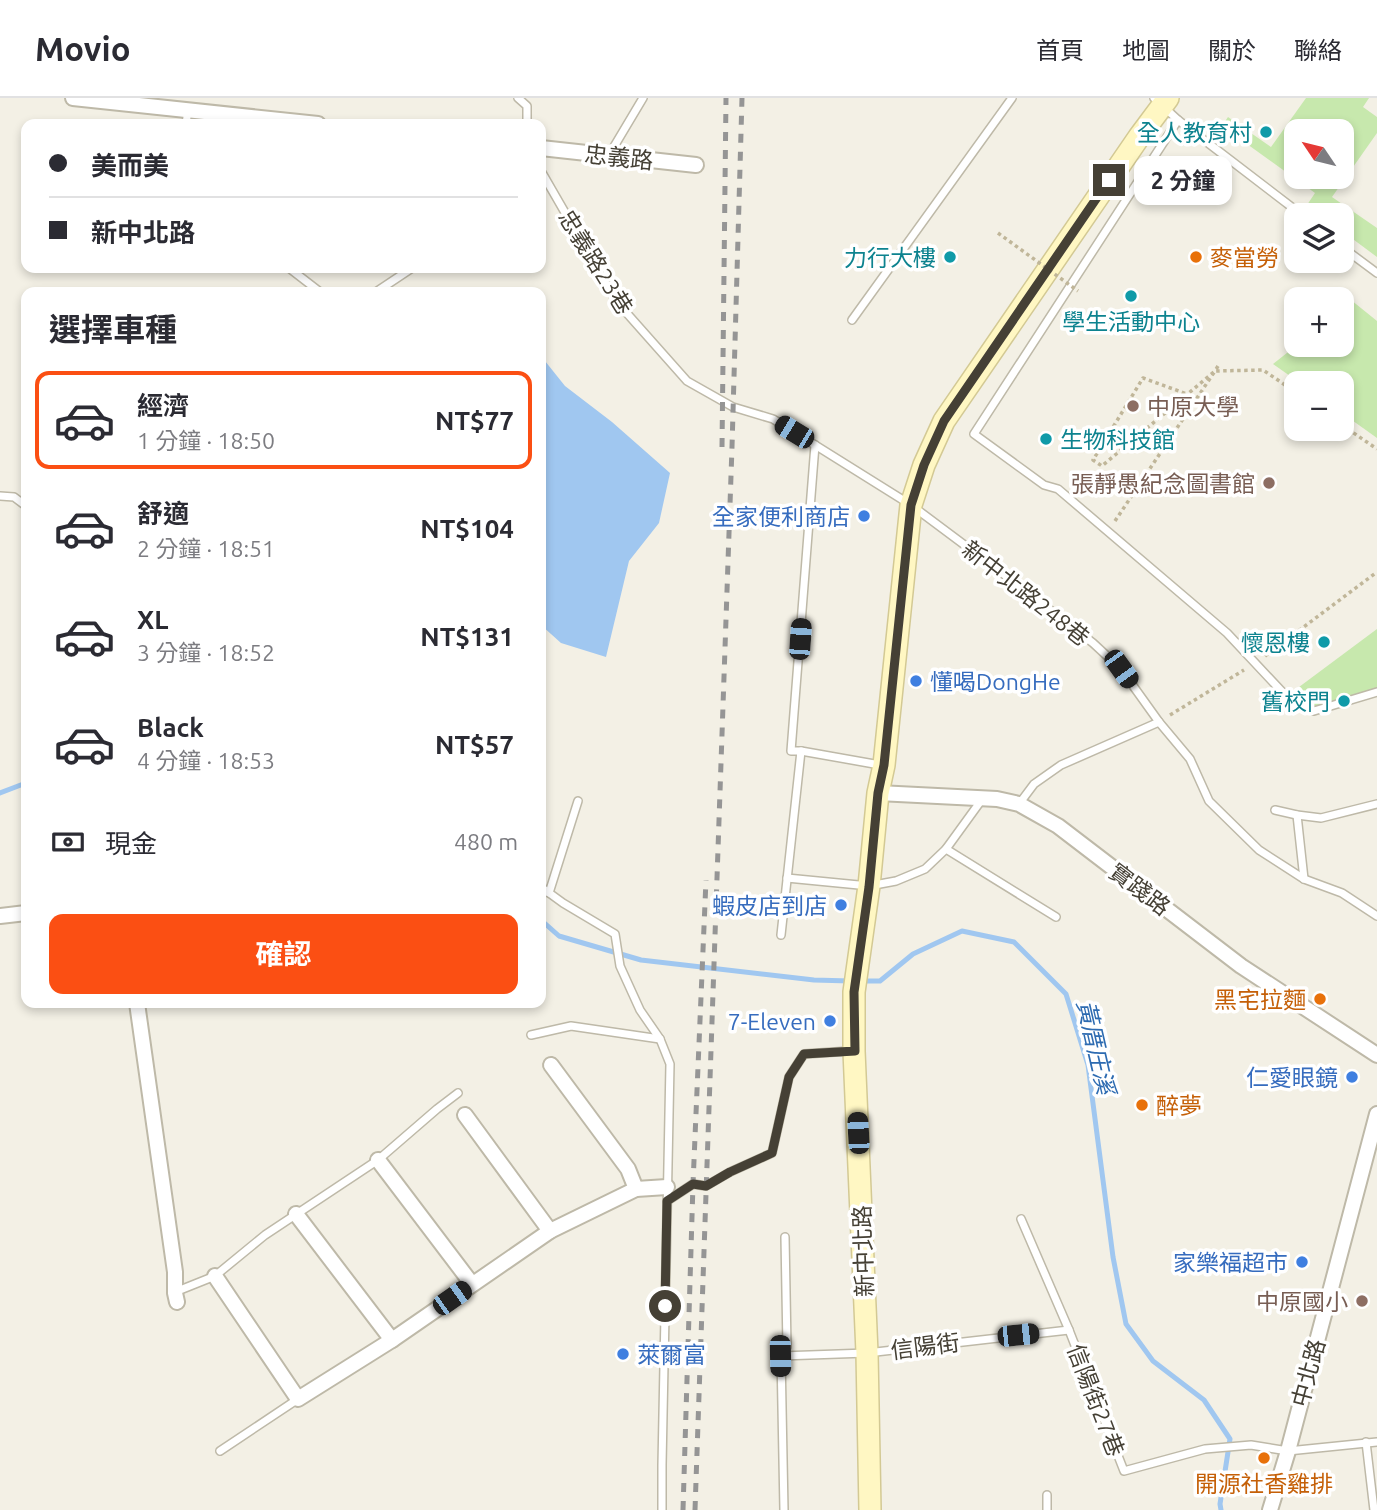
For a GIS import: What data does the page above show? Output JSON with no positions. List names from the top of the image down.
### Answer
{
  "streets": {
    "street": [
      "忠義路",
      "實踐路",
      "新中北路",
      "中北路"
    ],
    "lane": [
      "忠義路23巷",
      "新中北路248巷",
      "信陽街",
      "信陽街27巷"
    ]
  },
  "crossings": [
    ["忠義路23巷", "新中北路248巷"],
    ["新中北路", "信陽街"],
    ["信陽街", "信陽街27巷"],
    ["中北路", "信陽街27巷"]
  ],
  "water": ["黃厝庄溪"],
  "places": [
    "全人教育村",
    "力行大樓",
    "麥當勞",
    "學生活動中心",
    "中原大學",
    "生物科技館",
    "張靜愚紀念圖書館",
    "全家便利商店",
    "懷恩樓",
    "懂喝DongHe",
    "舊校門",
    "蝦皮店到店",
    "黑宅拉麵",
    "7-Eleven",
    "仁愛眼鏡",
    "醉夢",
    "家樂福超市",
    "中原國小",
    "萊爾富",
    "開源社香雞排"
  ],
  "north": "top left",
  "page": {
    "header": "Movio",
    "nav": [
      "首頁",
      "地圖",
      "關於",
      "聯絡"
    ],
    "map_buttons": ["+", "−"],
    "banner": ["美而美", "新中北路"],
    "bubble": "2 分鐘",
    "heading": "選擇車種",
    "list": [
      {
        "name": "經濟",
        "note": "1 分鐘 · 18:50",
        "value": "NT$77"
      },
      {
        "name": "舒適",
        "note": "2 分鐘 · 18:51",
        "value": "NT$104"
      },
      {
        "name": "XL",
        "note": "3 分鐘 · 18:52",
        "value": "NT$131"
      },
      {
        "name": "Black",
        "note": "4 分鐘 · 18:53",
        "value": "NT$57"
      }
    ],
    "pay": ["現金", "480 m"],
    "buttons": "確認"
  }
}
